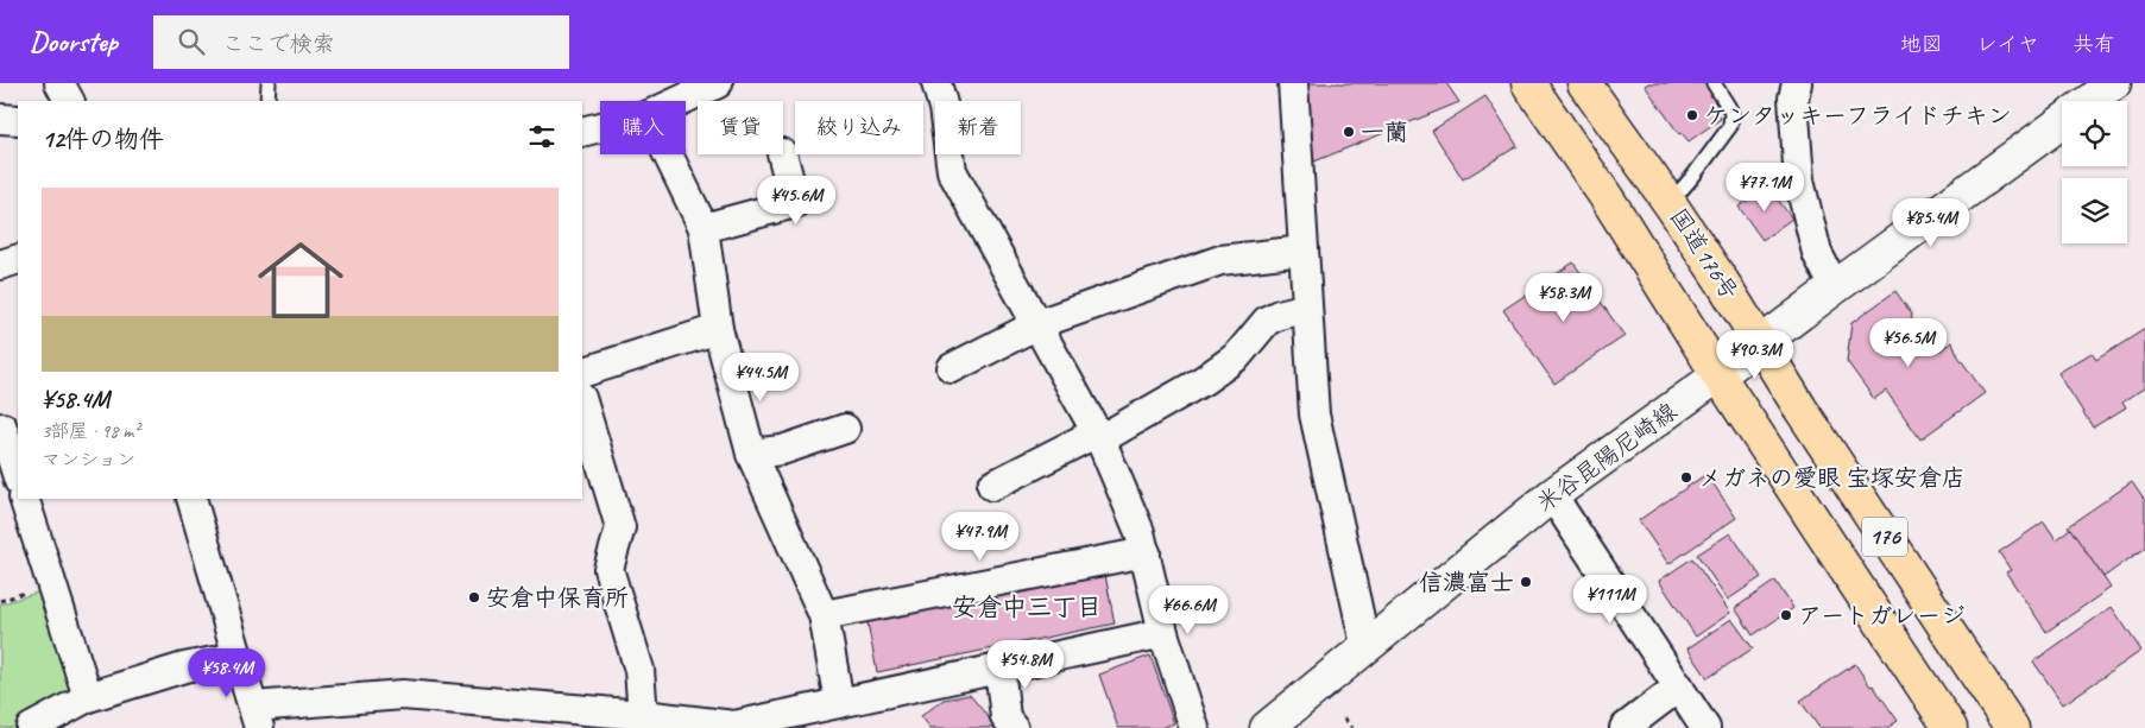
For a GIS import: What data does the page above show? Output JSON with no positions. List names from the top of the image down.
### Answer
{
  "streets": {
    "highway": ["国道176号", "176"],
    "main road": ["米谷昆陽尼崎線"]
  },
  "crossings": [
    ["国道176号", "米谷昆陽尼崎線"],
    ["米谷昆陽尼崎線", "176"]
  ],
  "districts": ["安倉中三丁目"],
  "places": [
    "ケンタッキーフライドチキン",
    "一蘭",
    "メガネの愛眼 宝塚安倉店",
    "信濃富士",
    "安倉中保育所",
    "アートガレージ"
  ],
  "page": {
    "header": "Doorstep",
    "search": "ここで検索",
    "nav": ["地図", "レイヤ", "共有"],
    "chip": [
      "購入",
      "賃貸",
      "絞り込み",
      "新着"
    ],
    "heading": "12件の物件",
    "price": [
      "¥77.1M",
      "¥45.6M",
      "¥85.4M",
      "¥58.3M",
      "¥56.5M",
      "¥90.3M",
      "¥44.5M",
      "¥47.9M",
      "¥111M",
      "¥66.6M",
      "¥54.8M",
      "¥58.4M"
    ],
    "list": [
      {
        "name": "¥58.4M",
        "note": "3部屋 · 98 m² · マンション"
      }
    ]
  }
}
